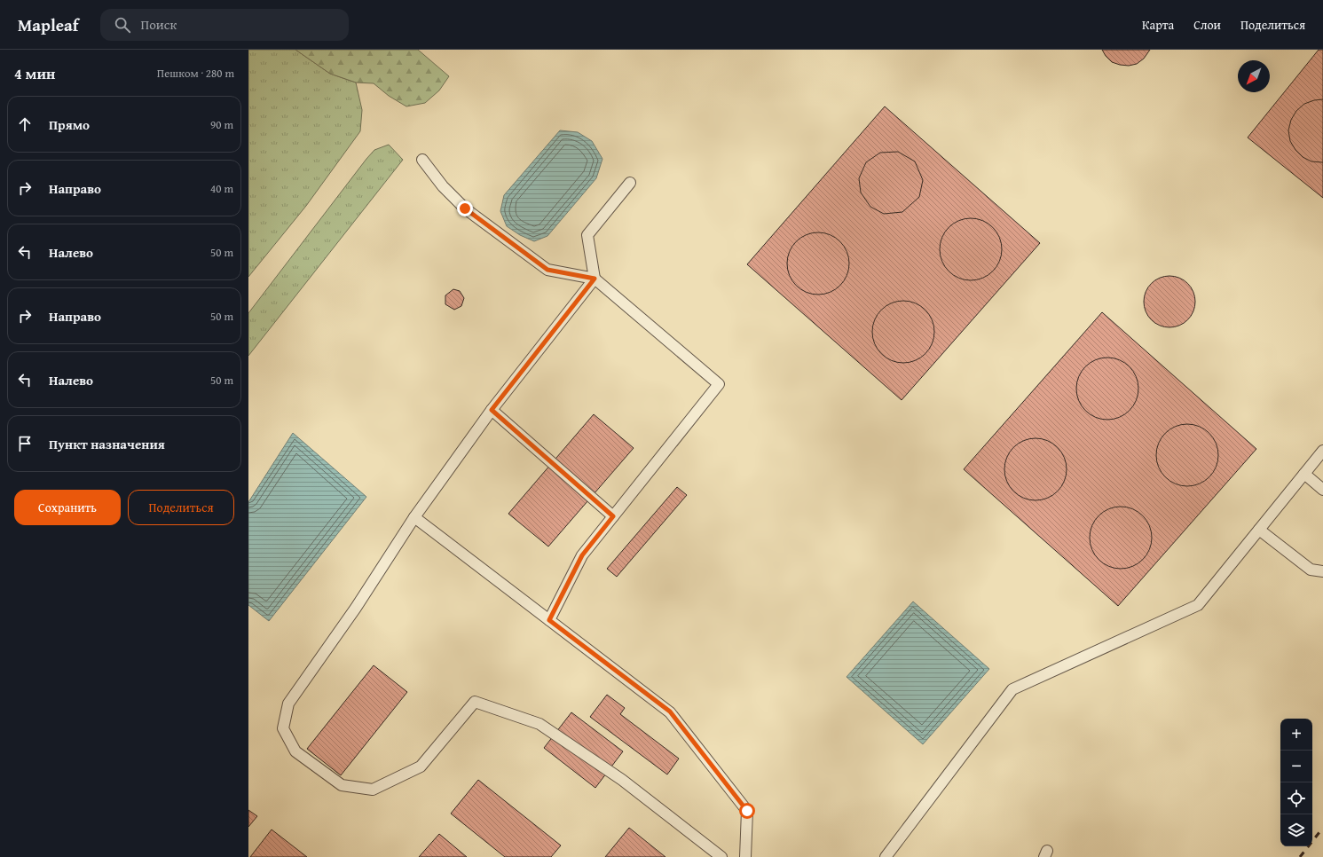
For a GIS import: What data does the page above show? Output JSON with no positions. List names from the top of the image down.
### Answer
{
  "north": "bottom left",
  "page": {
    "header": "Mapleaf",
    "search": "Поиск",
    "nav": ["Карта", "Слои", "Поделиться"],
    "heading": ["4 мин", "Пешком · 280 m"],
    "list": [
      ["Прямо", "90 m"],
      ["Направо", "40 m"],
      ["Налево", "50 m"],
      ["Направо", "50 m"],
      ["Налево", "50 m"],
      "Пункт назначения"
    ],
    "buttons": ["Сохранить", "Поделиться"],
    "map_buttons": ["+", "−"]
  }
}
